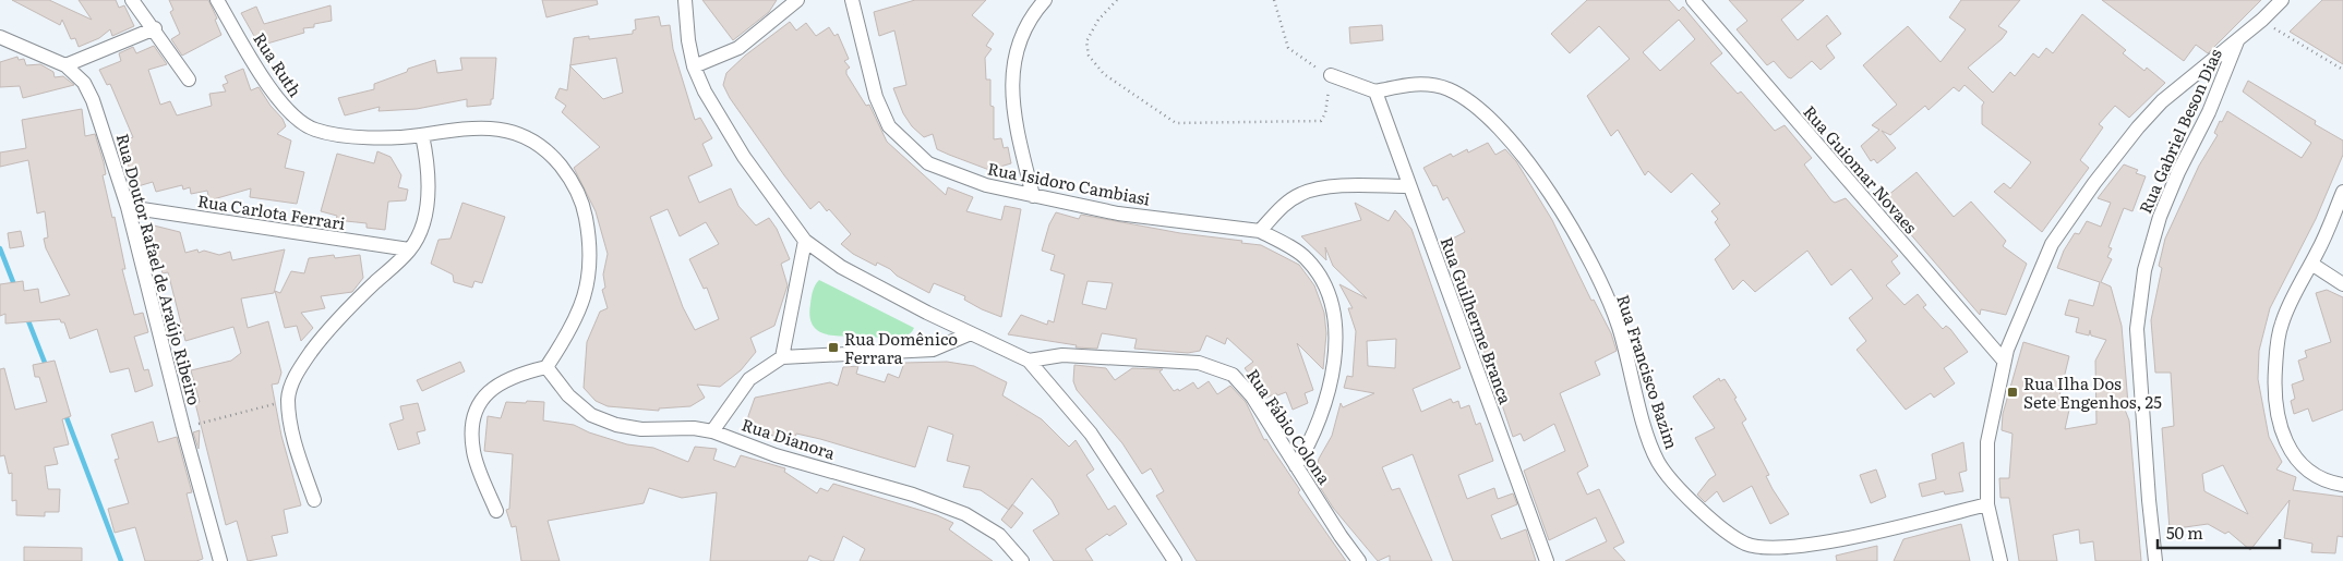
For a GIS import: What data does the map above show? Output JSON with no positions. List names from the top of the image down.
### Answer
{
  "streets": {
    "street": [
      "Rua Ruth",
      "Rua Gabriel Beson Dias",
      "Rua Guiomar Novaes",
      "Rua Isidoro Cambiasi",
      "Rua Carlota Ferrari",
      "Rua Doutor Rafael de Araújo Ribeiro",
      "Rua Guilherme Branca",
      "Rua Francisco Bazim",
      "Rua Fábio Colona",
      "Rua Dianora"
    ]
  },
  "crossings": [
    ["Rua Ruth", "Rua Dianora"],
    ["Rua Carlota Ferrari", "Rua Doutor Rafael de Araújo Ribeiro"],
    ["Rua Guilherme Branca", "Rua Francisco Bazim"]
  ],
  "places": {
    "transit": ["Rua Domênico Ferrara", "Rua Ilha Dos Sete Engenhos, 25"]
  },
  "scale_bar": "50 m"
}
